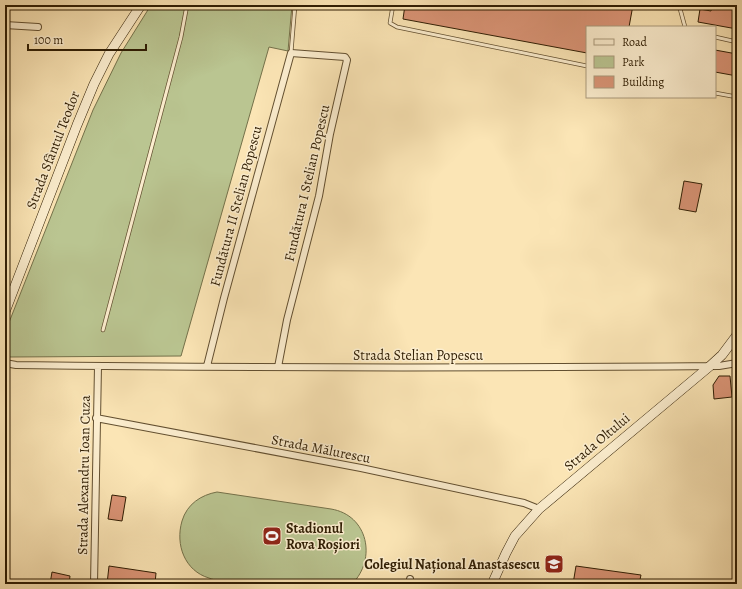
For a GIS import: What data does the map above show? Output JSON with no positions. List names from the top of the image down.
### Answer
{
  "streets": {
    "main road": ["Strada Sfântul Teodor", "Strada Oltului"],
    "street": [
      "Fundătura I Stelian Popescu",
      "Fundătura II Stelian Popescu",
      "Strada Stelian Popescu",
      "Strada Mălurescu",
      "Strada Alexandru Ioan Cuza"
    ]
  },
  "crossings": [
    ["Fundătura I Stelian Popescu", "Fundătura II Stelian Popescu"],
    ["Fundătura I Stelian Popescu", "Strada Stelian Popescu"],
    ["Fundătura II Stelian Popescu", "Strada Stelian Popescu"],
    ["Strada Stelian Popescu", "Strada Oltului"],
    ["Strada Stelian Popescu", "Strada Alexandru Ioan Cuza"],
    ["Strada Oltului", "Strada Mălurescu"],
    ["Strada Mălurescu", "Strada Alexandru Ioan Cuza"]
  ],
  "places": {
    "sports": ["Stadionul Rova Roșiori"],
    "school or university": ["Colegiul Național Anastasescu"]
  },
  "legend": ["Road", "Park", "Building"],
  "scale_bar": "100 m"
}
